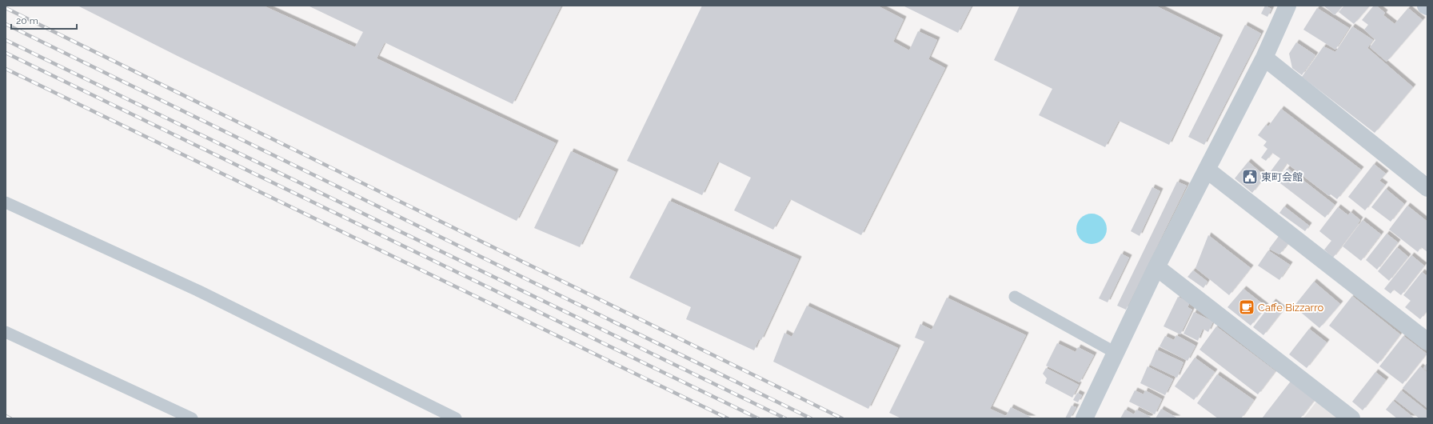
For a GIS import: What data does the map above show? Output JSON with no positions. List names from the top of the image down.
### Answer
{
  "places": {
    "public building": ["東町会館"],
    "cafe": ["Caffe Bizzarro"]
  },
  "scale_bar": "20 m"
}
